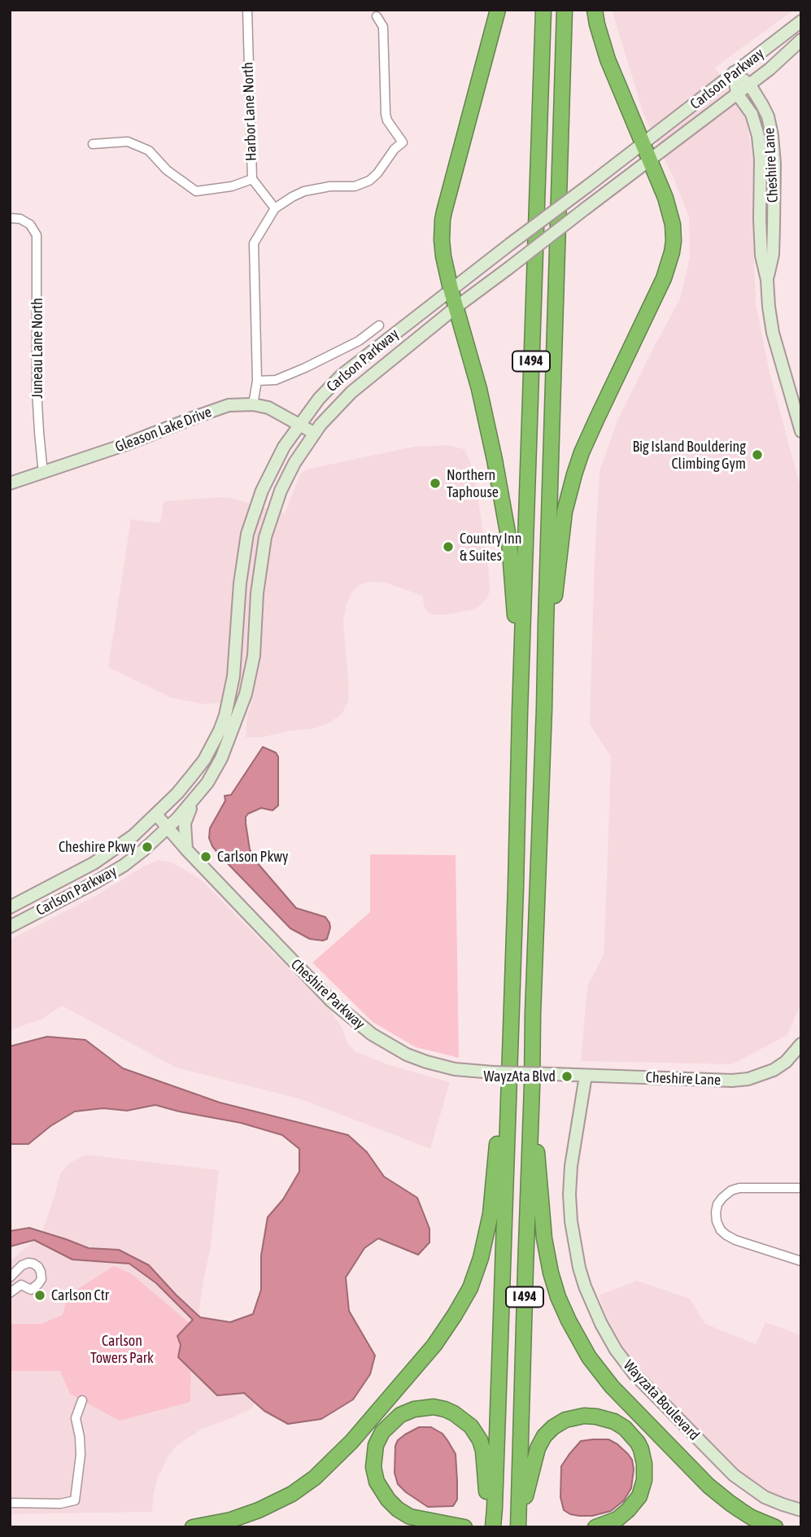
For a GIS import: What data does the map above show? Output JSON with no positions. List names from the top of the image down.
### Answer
{
  "streets": {
    "highway": ["I 494"],
    "main road": [
      "Carlson Parkway",
      "Cheshire Lane",
      "Gleason Lake Drive",
      "Cheshire Parkway",
      "Wayzata Boulevard"
    ],
    "street": ["Harbor Lane North", "Juneau Lane North"]
  },
  "crossings": [
    ["Carlson Parkway", "Cheshire Lane"],
    ["Carlson Parkway", "Gleason Lake Drive"],
    ["Carlson Parkway", "Cheshire Parkway"],
    ["Cheshire Lane", "Cheshire Parkway"],
    ["Cheshire Lane", "Wayzata Boulevard"],
    ["Juneau Lane North", "Gleason Lake Drive"]
  ],
  "parks": ["Carlson Towers Park"],
  "places": [
    "Big Island Bouldering Climbing Gym",
    "Northern Taphouse",
    "Country Inn & Suites",
    "Cheshire Pkwy",
    "Carlson Pkwy",
    "WayzAta Blvd",
    "Carlson Ctr"
  ]
}
